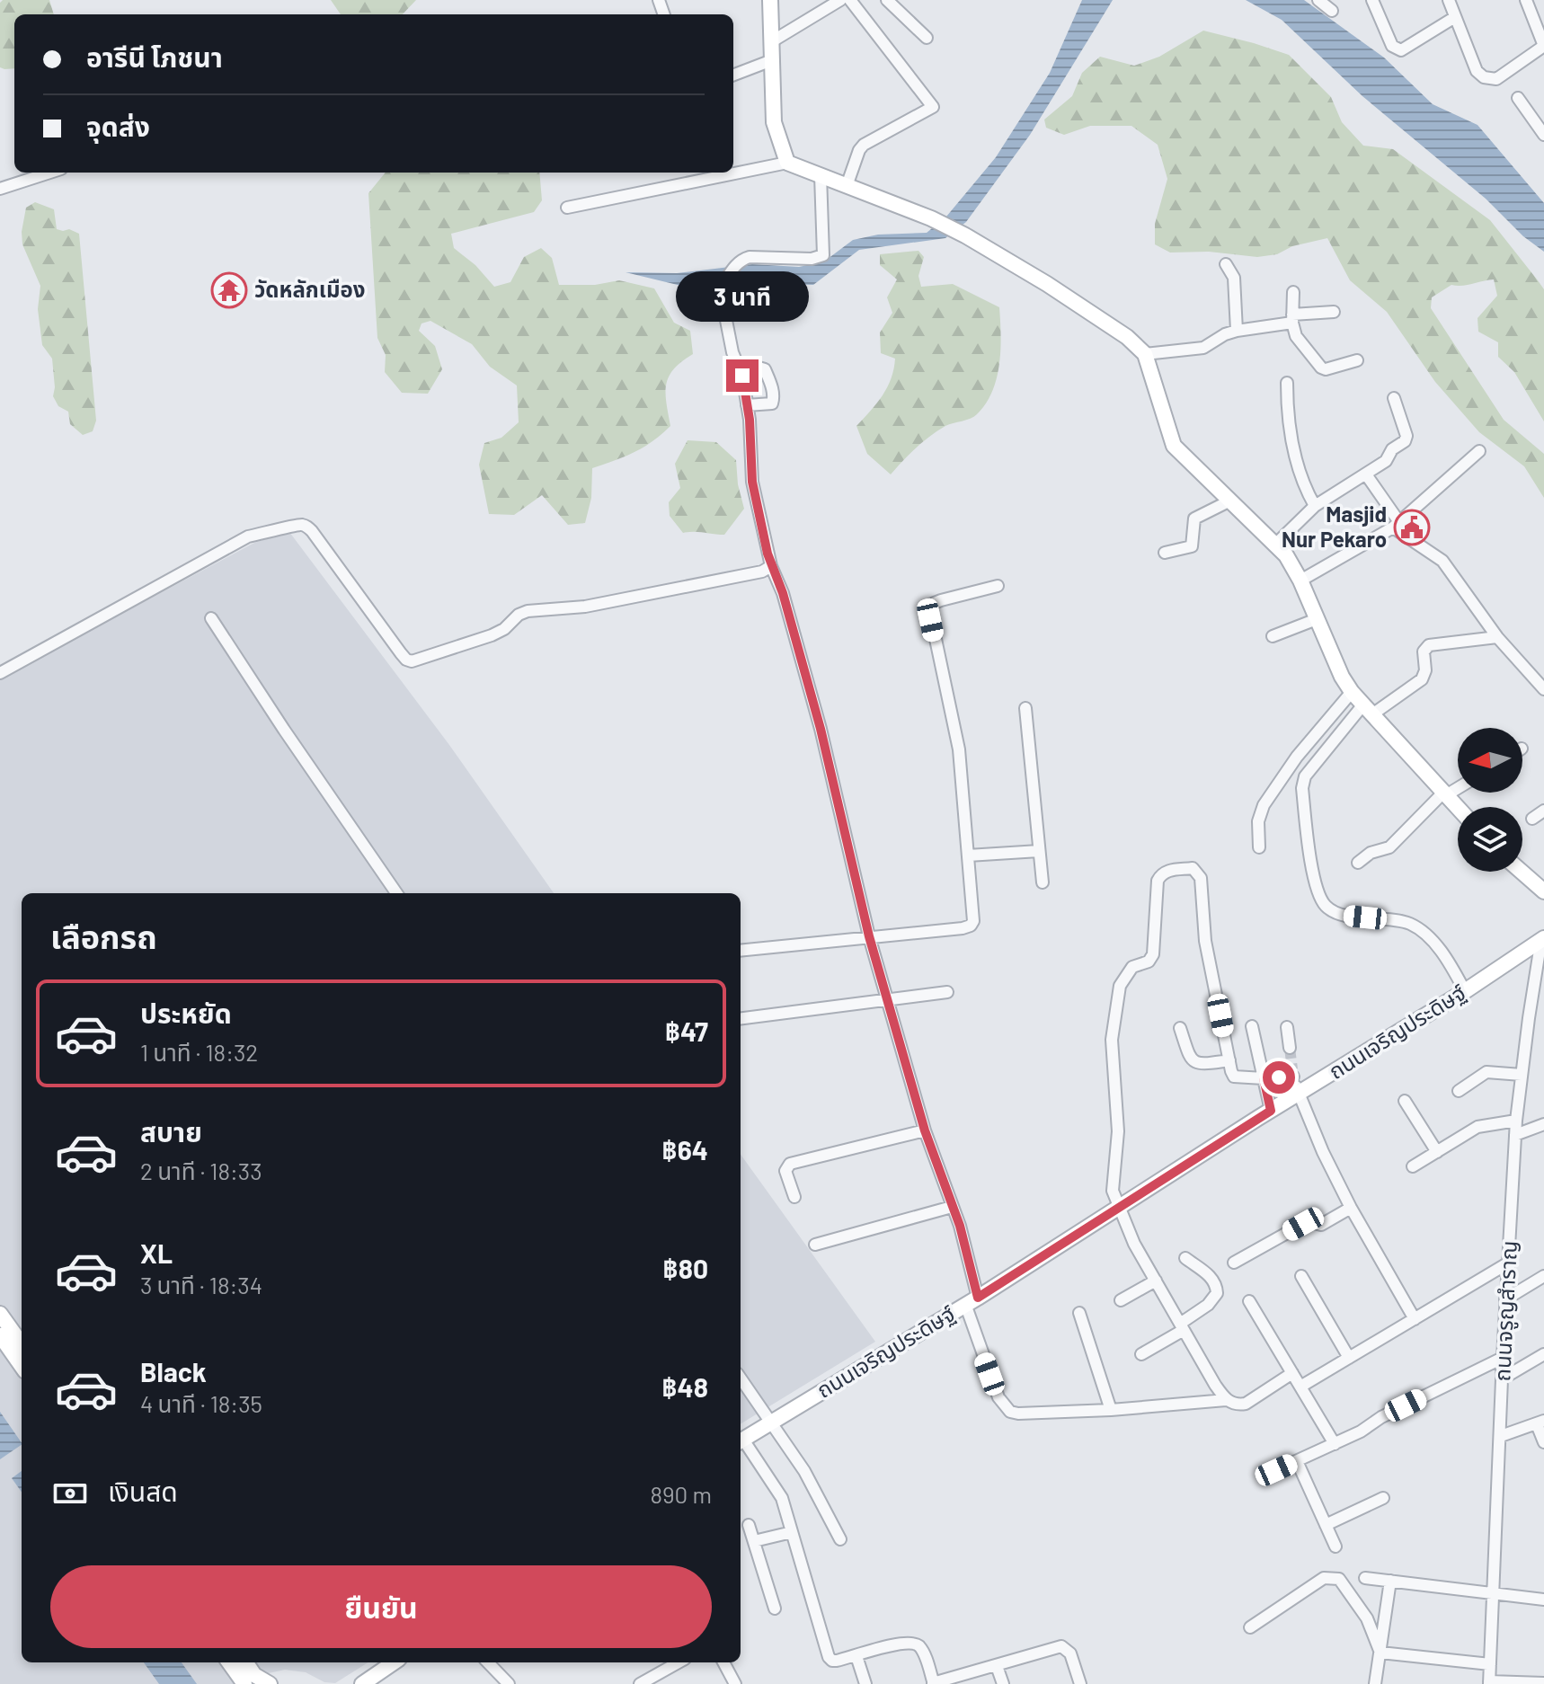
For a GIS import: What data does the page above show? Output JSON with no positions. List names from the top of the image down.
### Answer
{
  "streets": {
    "street": ["ถนนเจริญประดิษฐ์", "ถนนจรูญสำราญ"]
  },
  "crossings": [
    ["ถนนเจริญประดิษฐ์", "ถนนจรูญสำราญ"]
  ],
  "places": {
    "temple": ["วัดหลักเมือง"],
    "public building": ["Masjid Nur Pekaro"]
  },
  "north": "left",
  "page": {
    "banner": ["อารีนี โภชนา", "จุดส่ง"],
    "bubble": "3 นาที",
    "heading": "เลือกรถ",
    "list": [
      {
        "name": "ประหยัด",
        "note": "1 นาที · 18:32",
        "value": "฿47"
      },
      {
        "name": "สบาย",
        "note": "2 นาที · 18:33",
        "value": "฿64"
      },
      {
        "name": "XL",
        "note": "3 นาที · 18:34",
        "value": "฿80"
      },
      {
        "name": "Black",
        "note": "4 นาที · 18:35",
        "value": "฿48"
      }
    ],
    "pay": ["เงินสด", "890 m"],
    "buttons": "ยืนยัน"
  }
}
